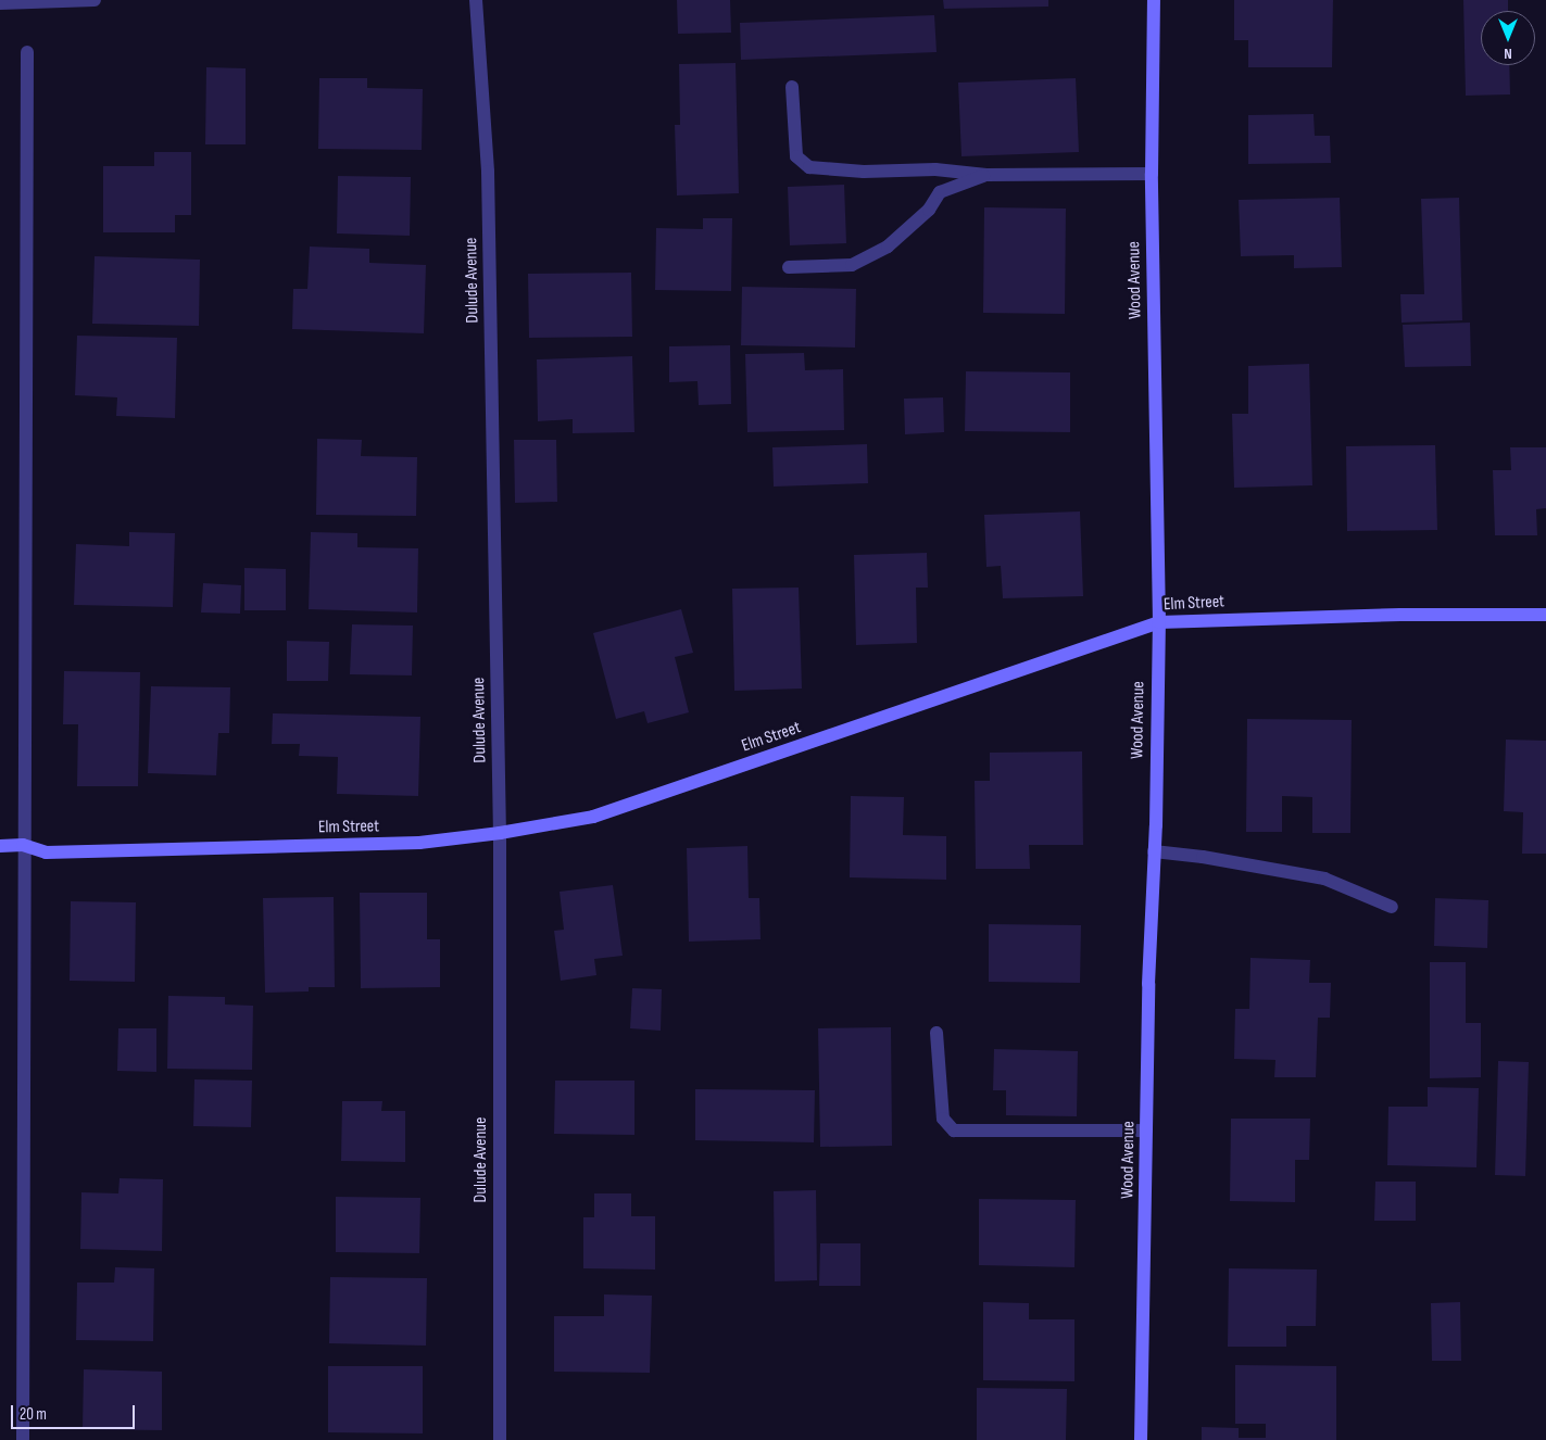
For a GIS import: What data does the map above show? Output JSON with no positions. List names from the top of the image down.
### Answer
{
  "streets": {
    "street": ["Dulude Avenue", "Wood Avenue", "Elm Street"]
  },
  "crossings": [
    ["Dulude Avenue", "Elm Street"],
    ["Wood Avenue", "Elm Street"]
  ],
  "scale_bar": "20 m",
  "north": "bottom"
}
